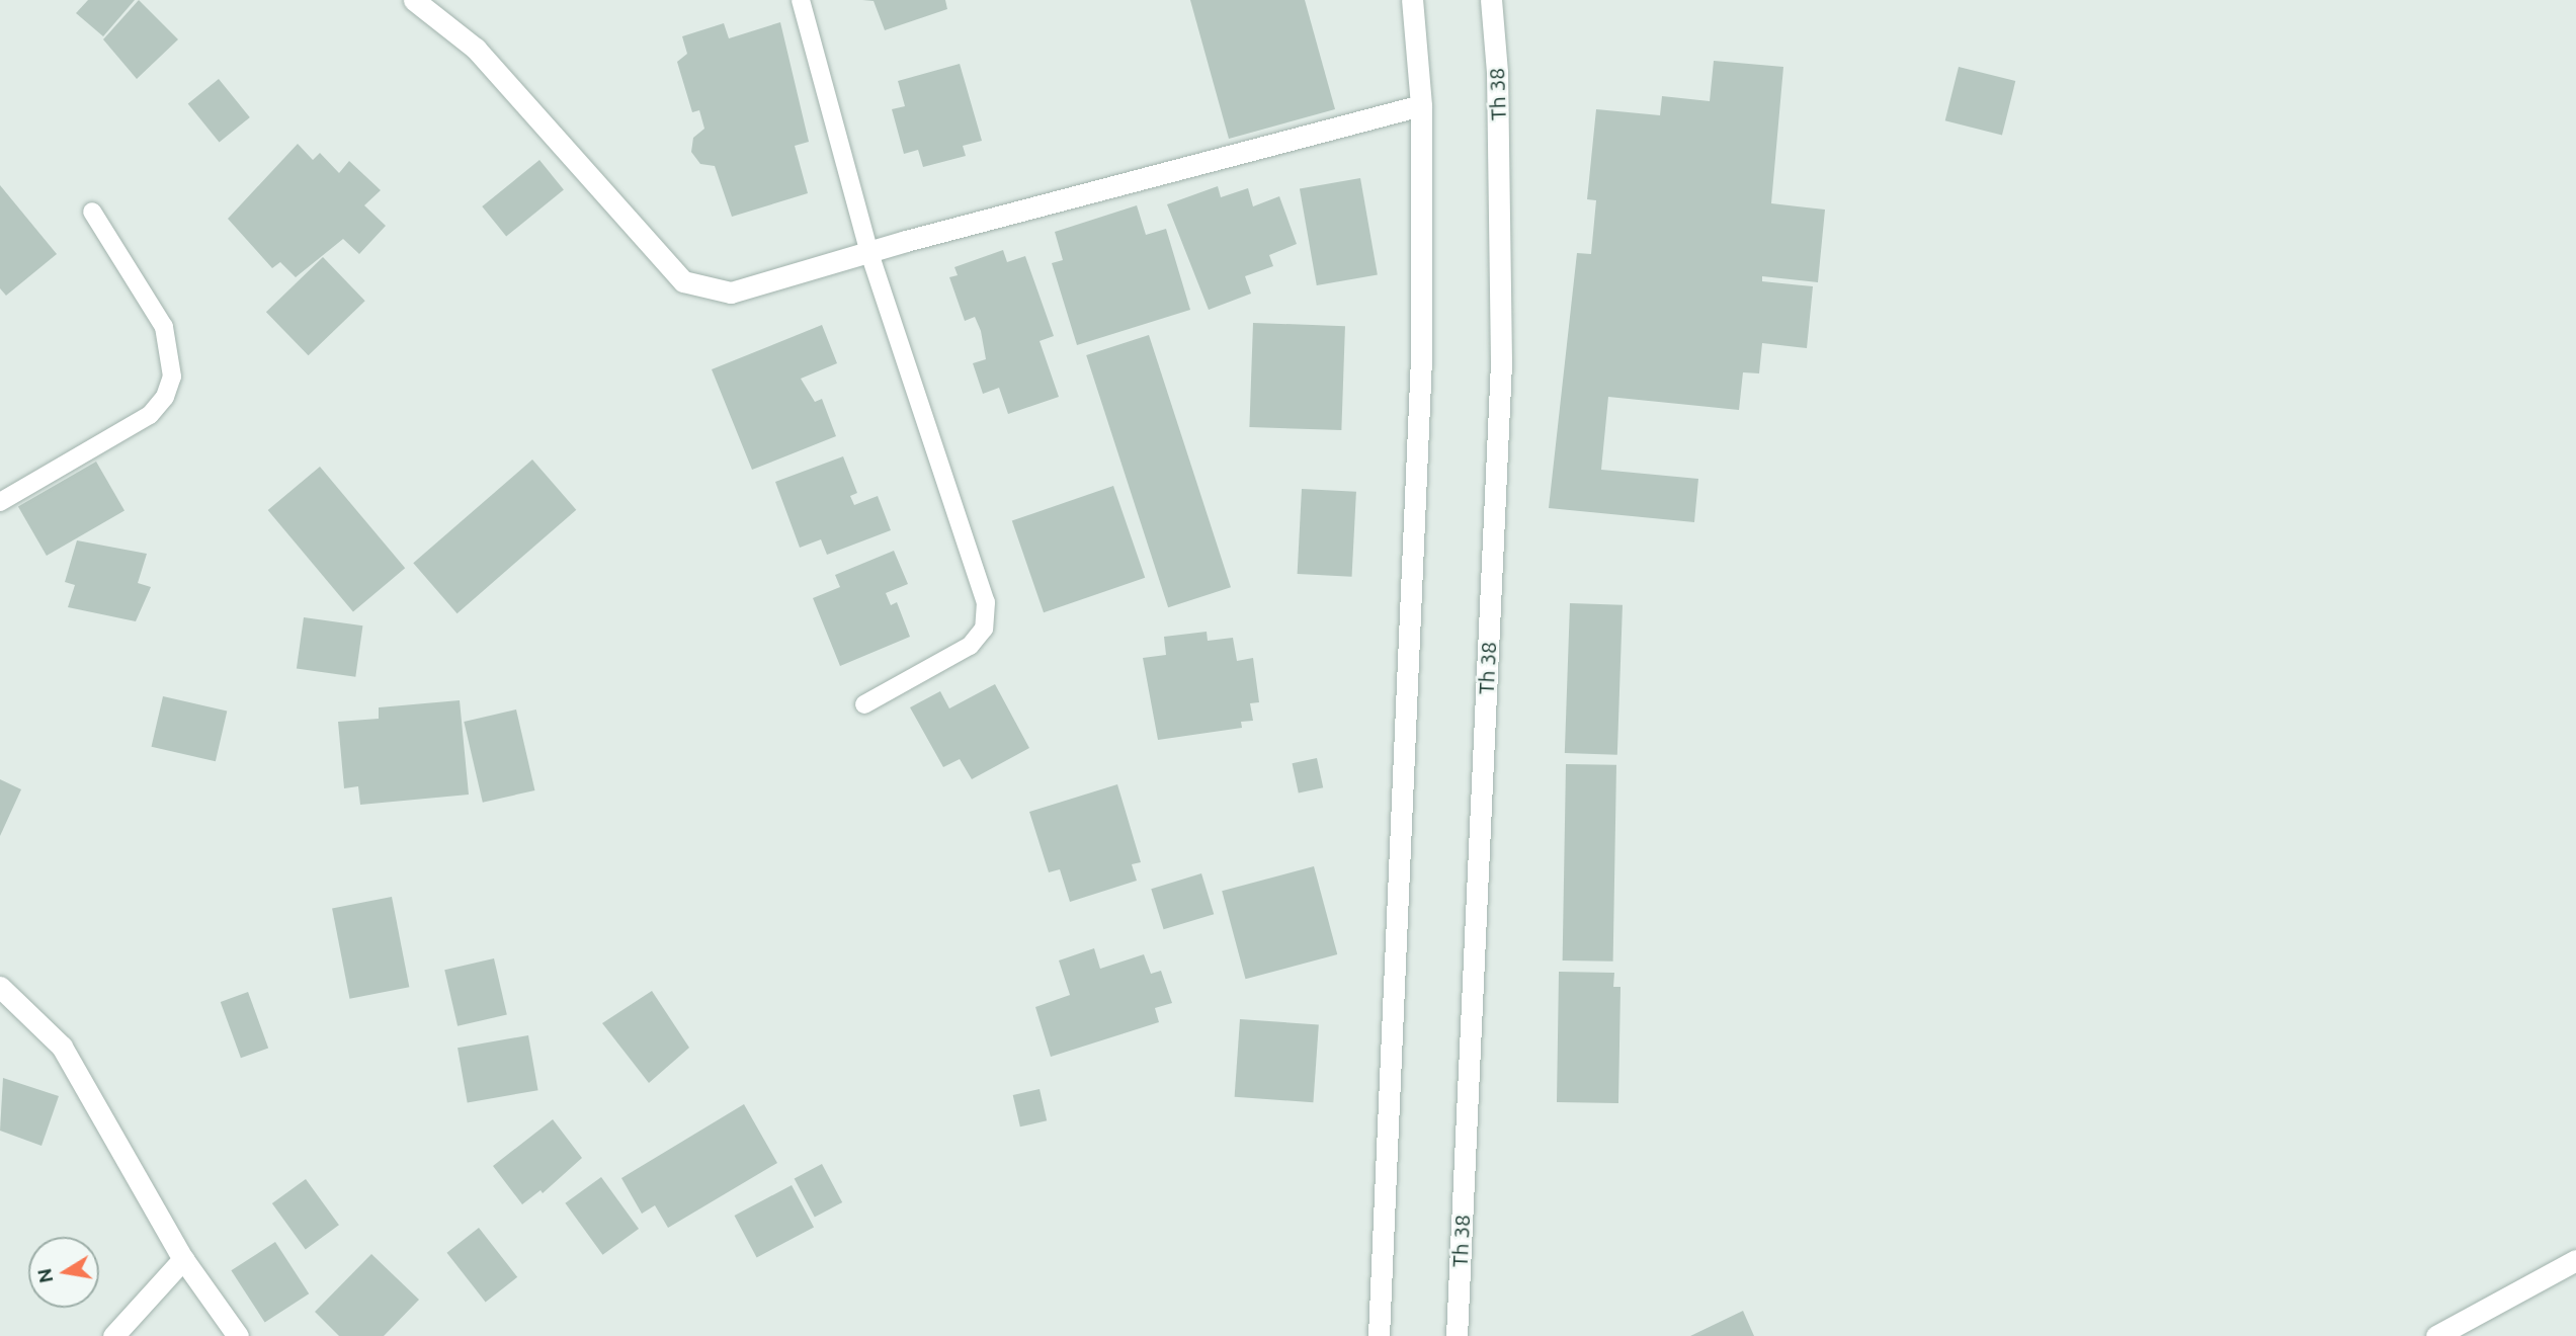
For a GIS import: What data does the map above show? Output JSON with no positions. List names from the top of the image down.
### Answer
{
  "streets": {
    "street": ["Th 38"]
  },
  "north": "left"
}
